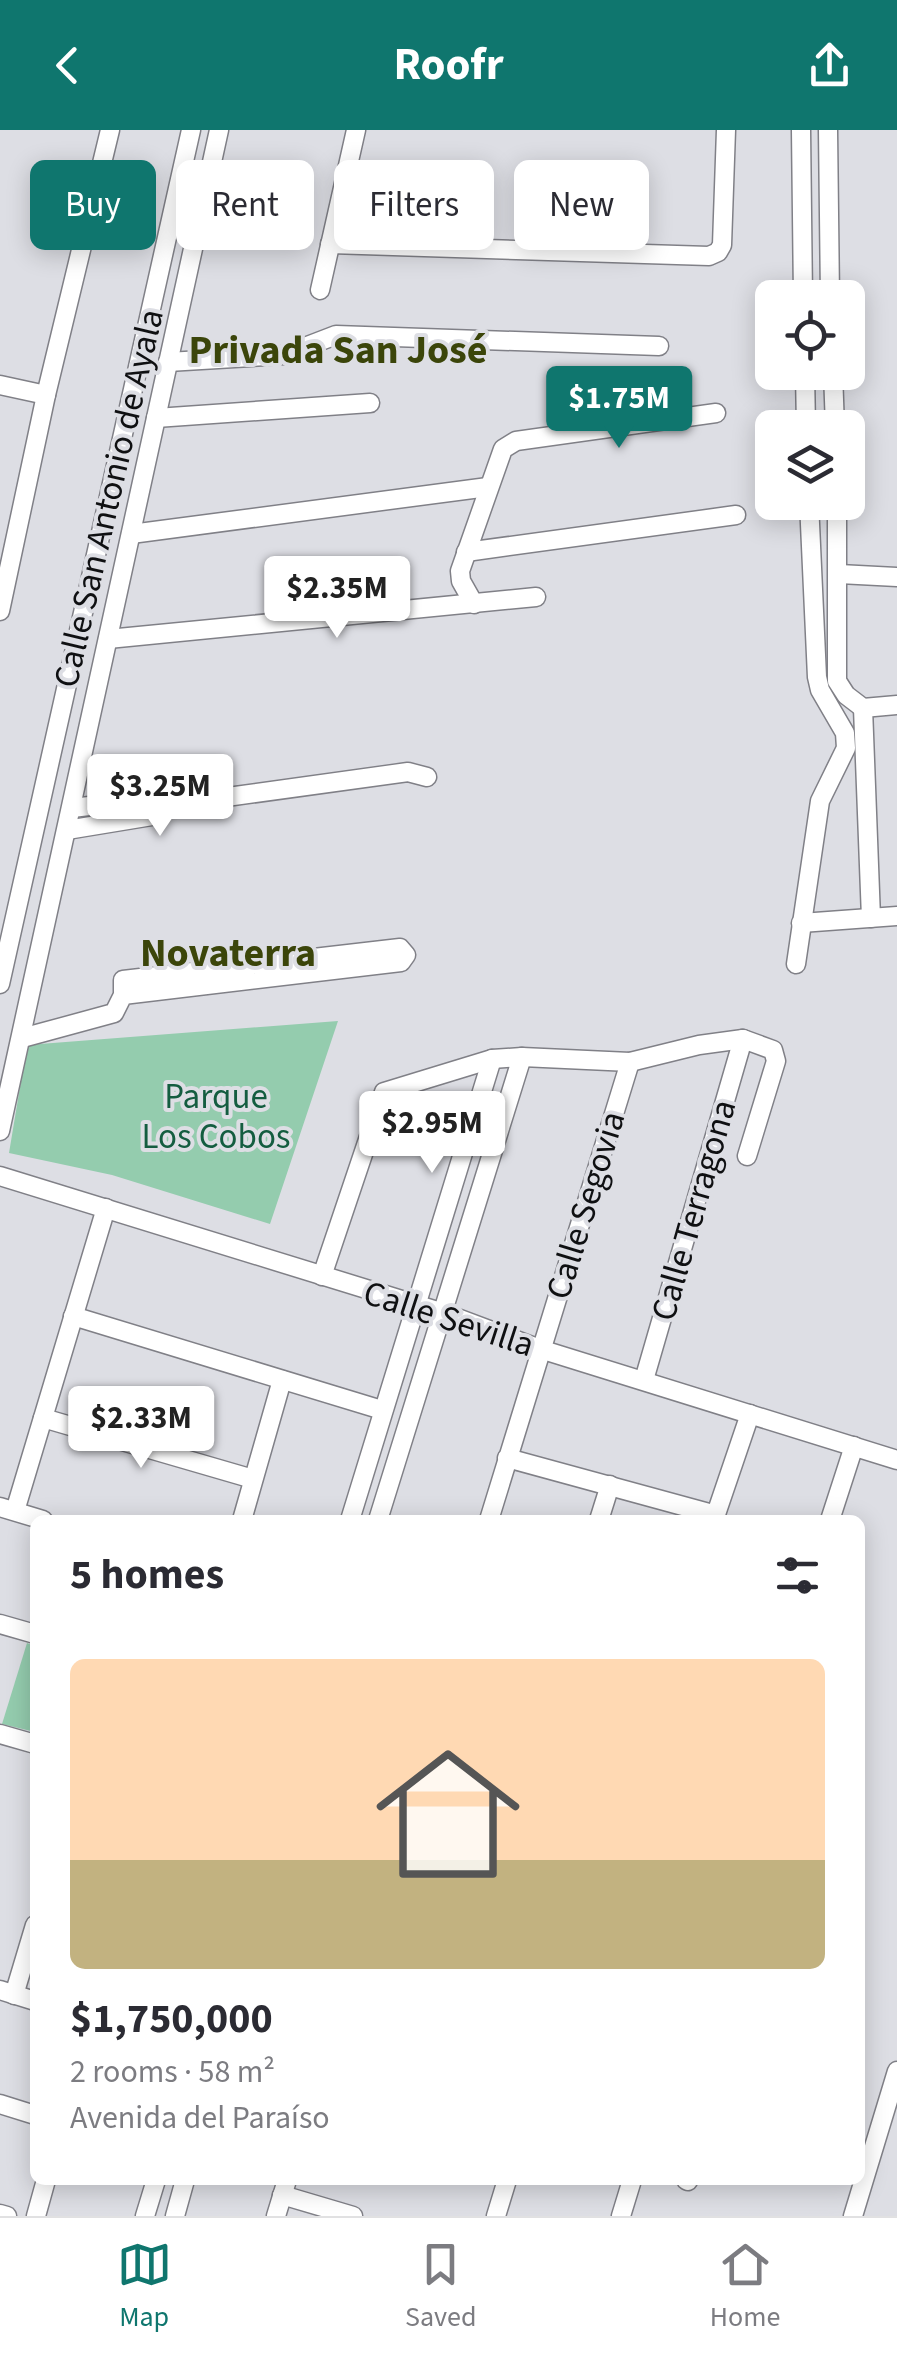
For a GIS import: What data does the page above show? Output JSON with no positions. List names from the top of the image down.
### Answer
{
  "streets": {
    "street": [
      "Calle San Antonio de Ayala",
      "Calle Segovia",
      "Calle Terragona",
      "Calle Sevilla"
    ]
  },
  "crossings": [
    ["Calle Segovia", "Calle Sevilla"],
    ["Calle Terragona", "Calle Sevilla"]
  ],
  "districts": ["Privada San José", "Novaterra"],
  "parks": ["Parque Los Cobos"],
  "page": {
    "header": "Roofr",
    "chip": [
      "Buy",
      "Rent",
      "Filters",
      "New"
    ],
    "price": [
      "$1.75M",
      "$2.35M",
      "$3.25M",
      "$2.95M",
      "$2.33M"
    ],
    "heading": "5 homes",
    "list": [
      {
        "name": "$1,750,000",
        "note": "2 rooms · 58 m² · Avenida del Paraíso"
      }
    ],
    "tabs": ["Map", "Saved", "Home"]
  }
}
